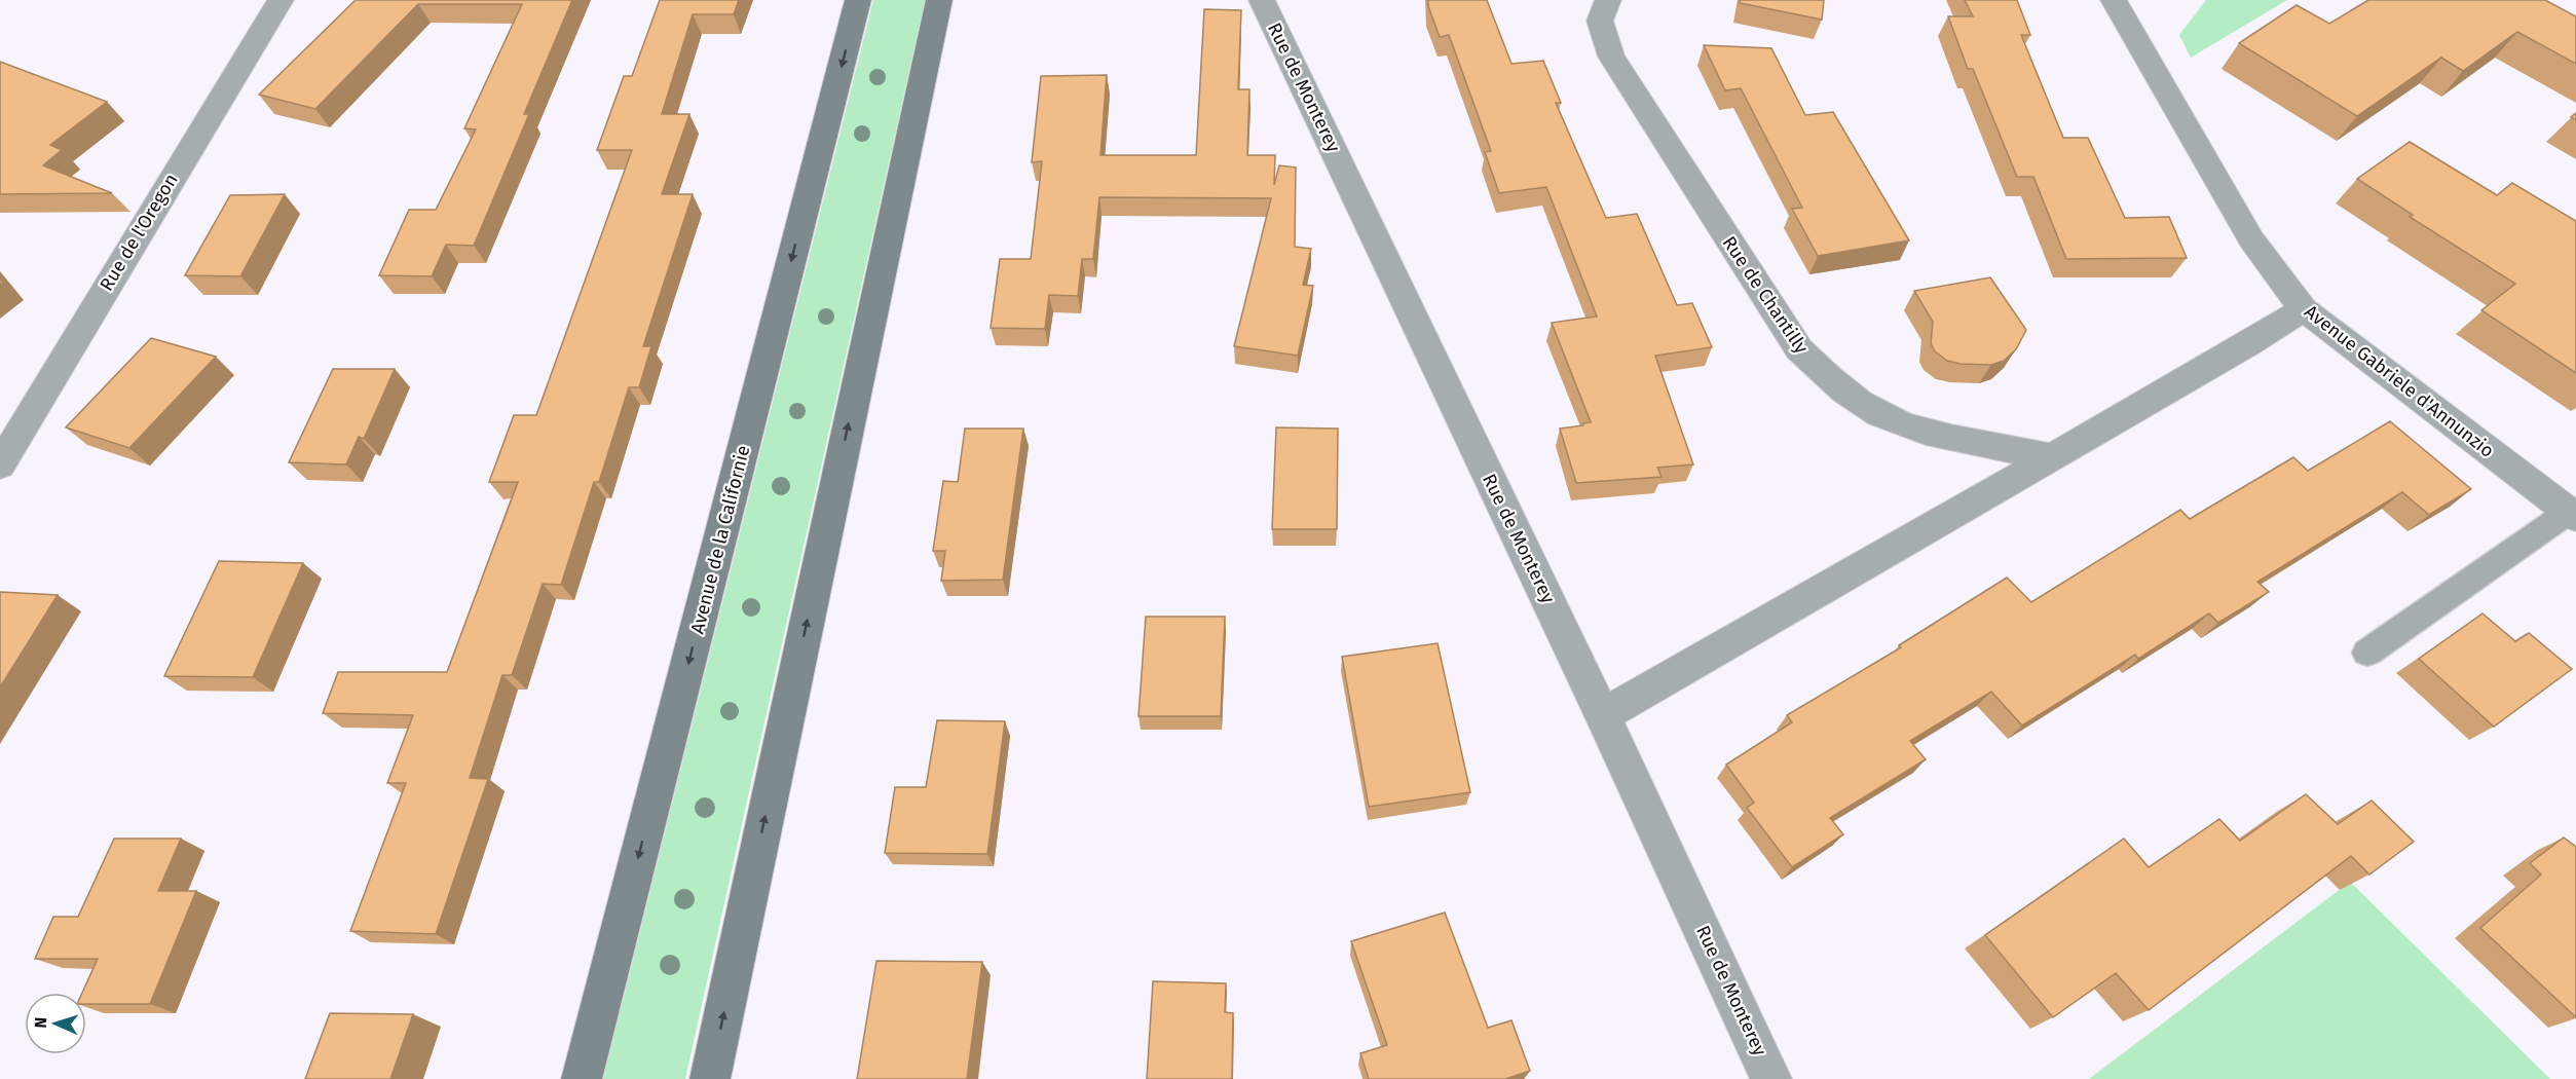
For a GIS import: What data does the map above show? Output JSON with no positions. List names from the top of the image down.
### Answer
{
  "streets": {
    "street": [
      "Rue de Monterey",
      "Rue de l'Oregon",
      "Rue de Chantilly",
      "Avenue Gabriele d'Annunzio",
      "Avenue de la Californie"
    ]
  },
  "north": "left"
}
